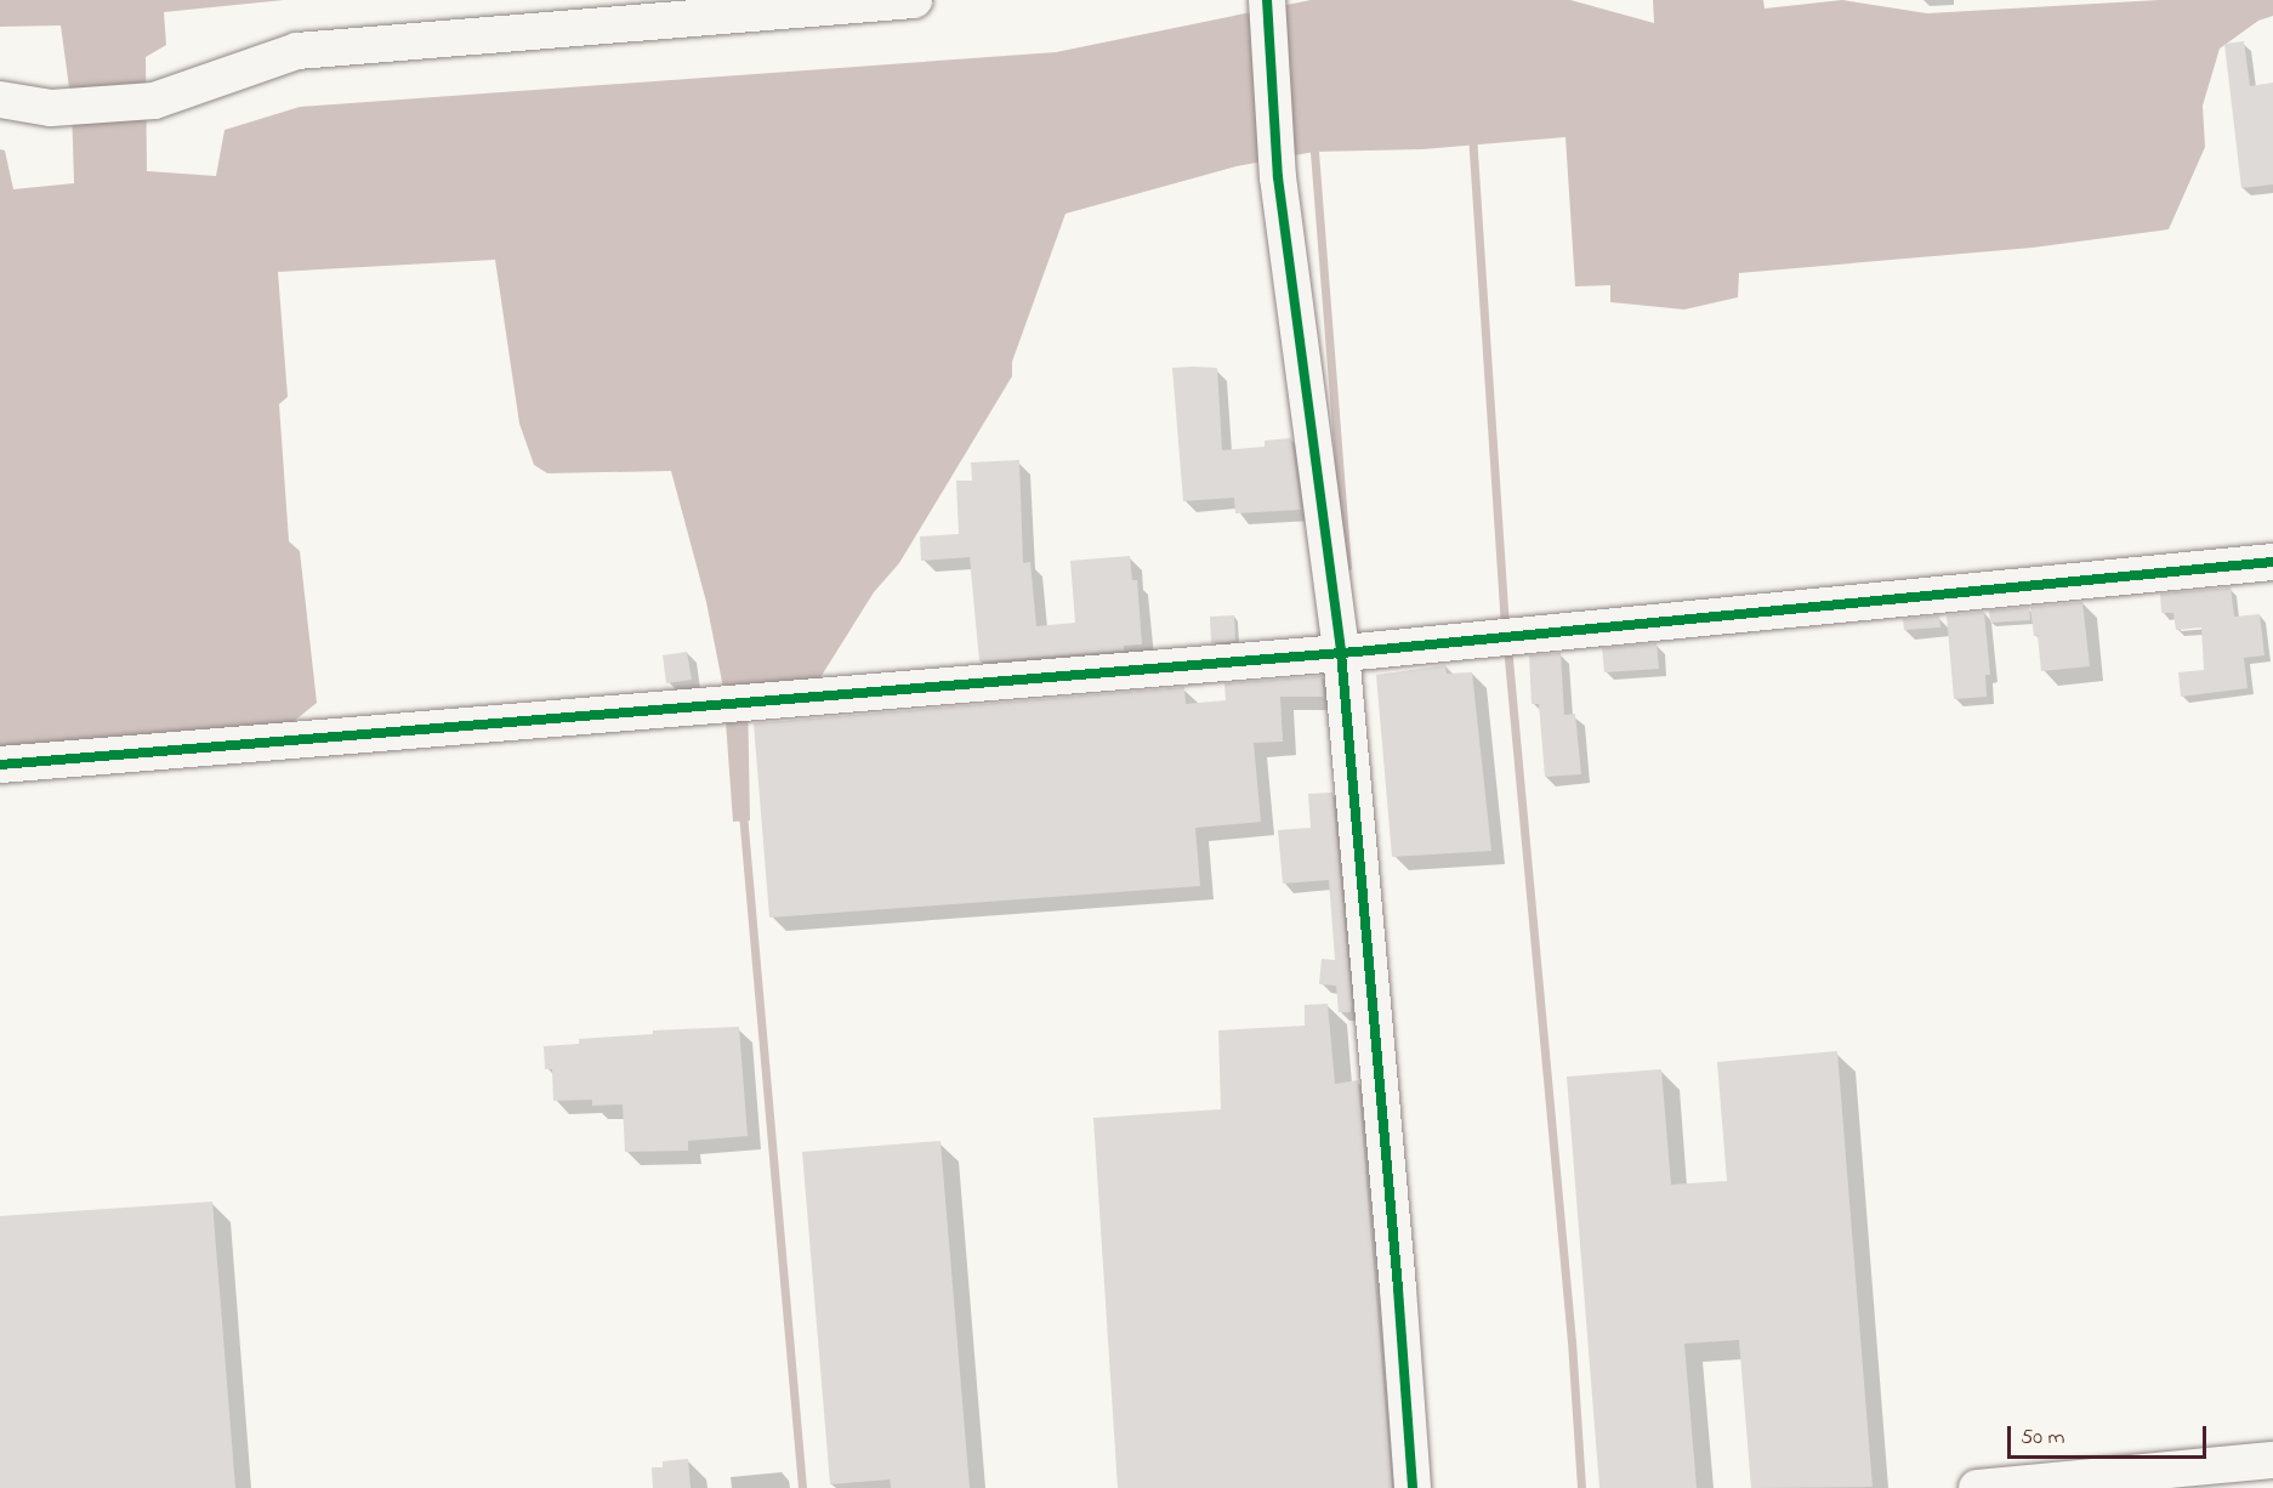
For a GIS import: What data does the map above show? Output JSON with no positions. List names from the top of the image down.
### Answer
{
  "scale_bar": "50 m"
}
